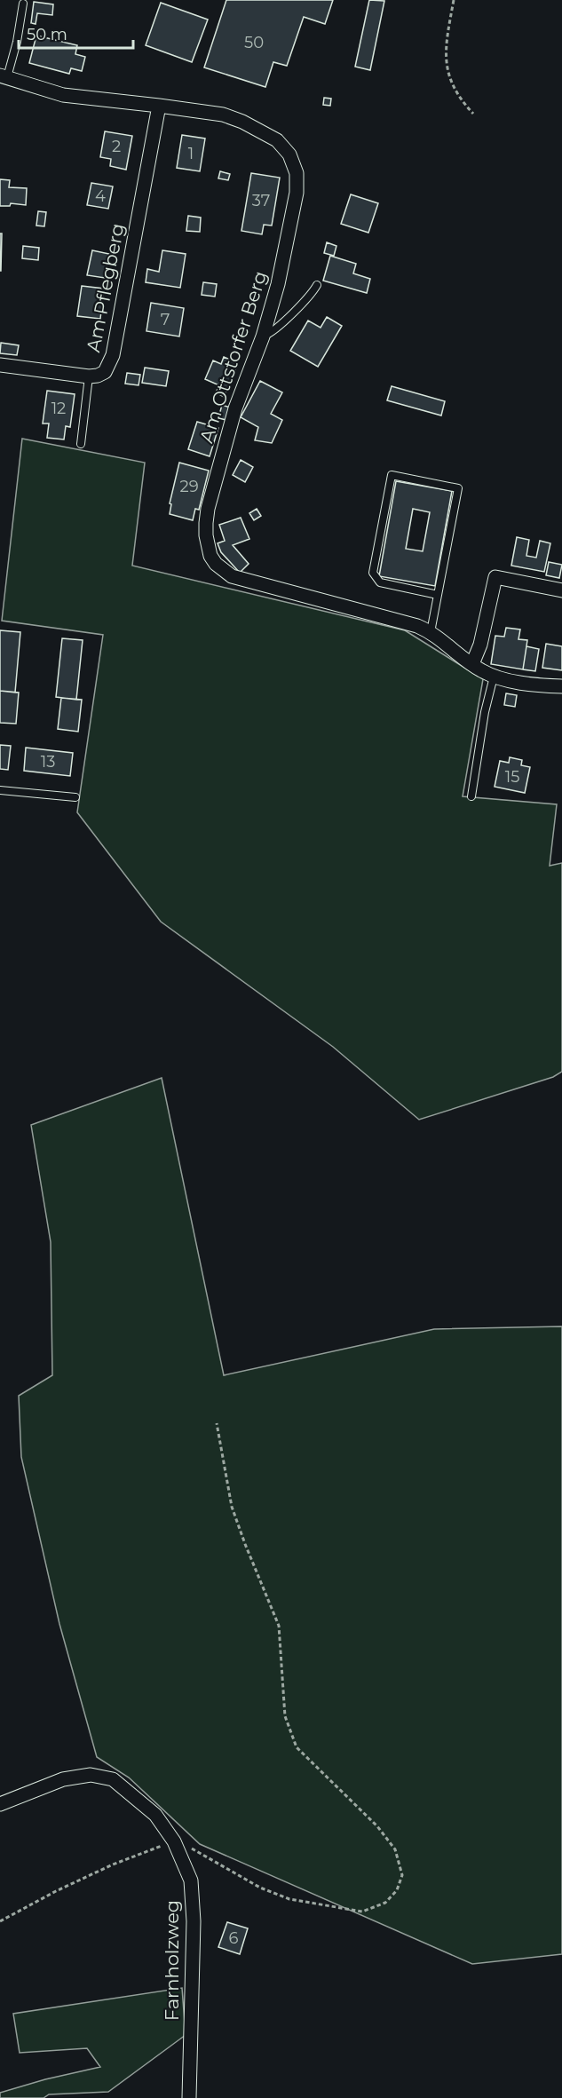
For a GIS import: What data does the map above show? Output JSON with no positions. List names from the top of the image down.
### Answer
{
  "streets": {
    "street": ["Am Pflegberg", "Am Ottstorfer Berg", "Farnholzweg"]
  },
  "crossings": [
    ["Am Pflegberg", "Am Ottstorfer Berg"]
  ],
  "house_numbers": [
    "50",
    "2",
    "1",
    "4",
    "37",
    "7",
    "12",
    "29",
    "13",
    "15",
    "6"
  ],
  "scale_bar": "50 m"
}
